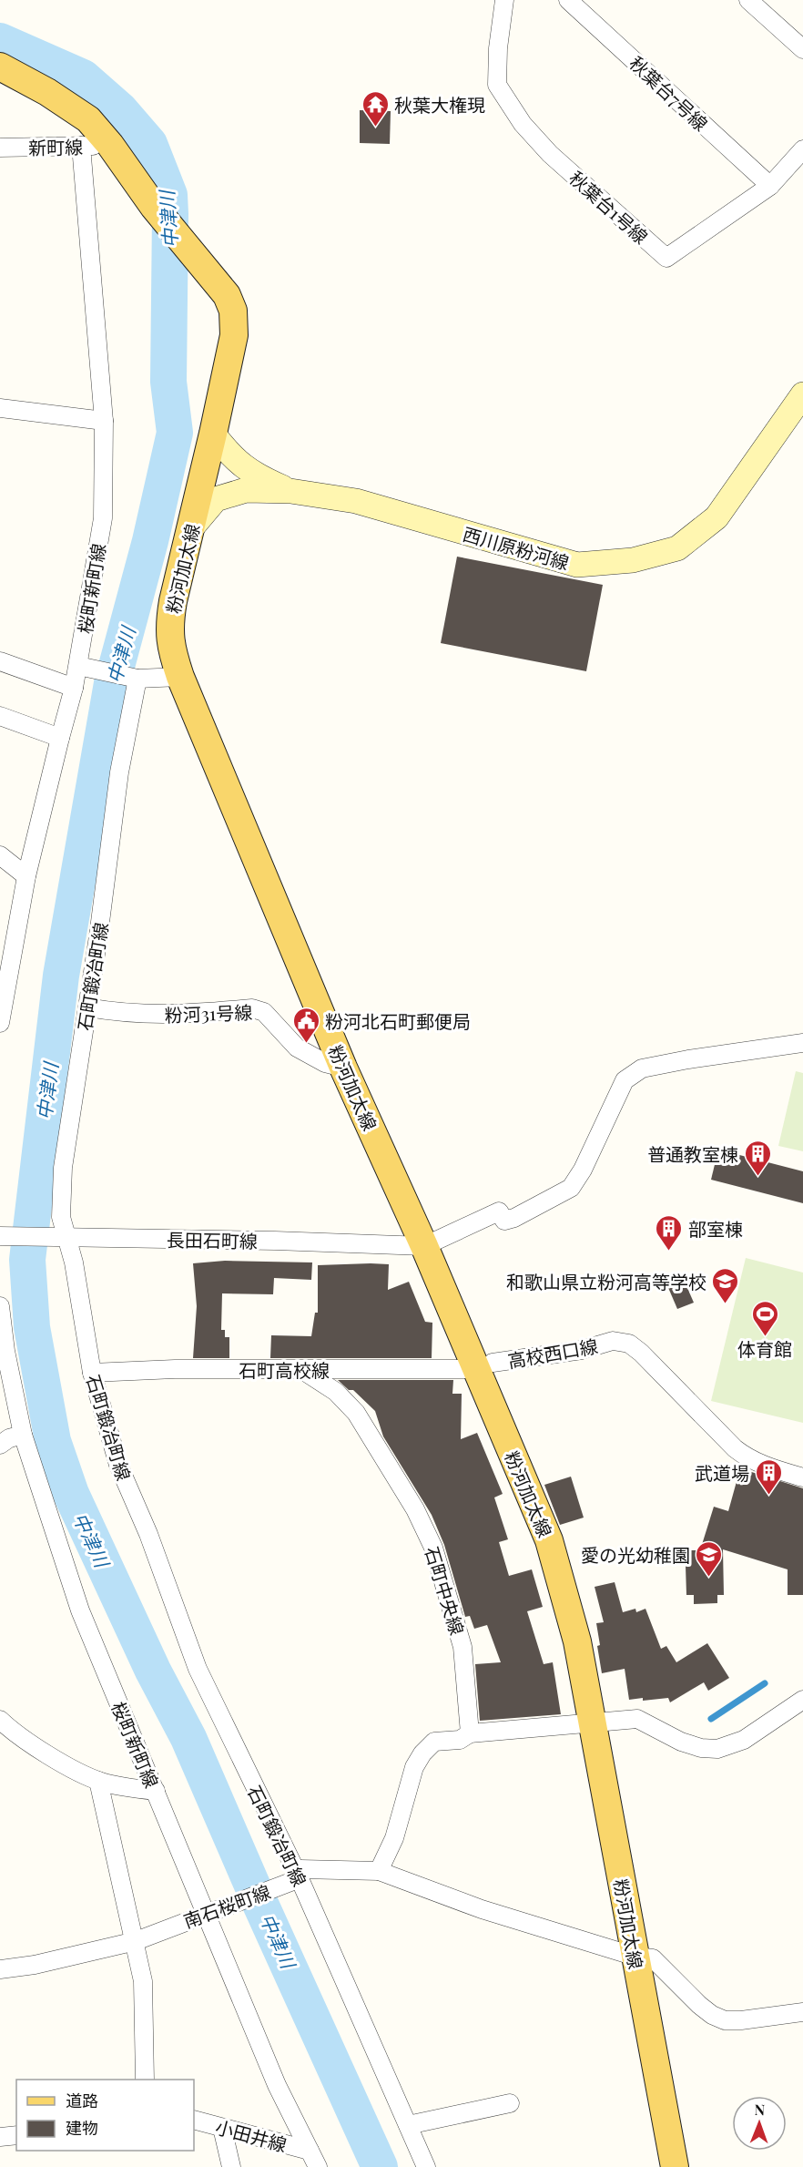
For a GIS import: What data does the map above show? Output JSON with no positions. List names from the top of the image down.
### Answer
{
  "streets": {
    "main road": ["西川原粉河線", "粉河加太線"],
    "street": [
      "秋葉台7号線",
      "新町線",
      "秋葉台1号線",
      "桜町新町線",
      "石町鍛冶町線",
      "粉河31号線",
      "長田石町線",
      "高校西口線",
      "石町高校線",
      "石町中央線",
      "南石桜町線",
      "小田井線"
    ]
  },
  "crossings": [
    ["秋葉台7号線", "秋葉台1号線"],
    ["新町線", "粉河加太線"],
    ["新町線", "桜町新町線"],
    ["西川原粉河線", "粉河加太線"],
    ["粉河加太線", "粉河31号線"],
    ["粉河加太線", "長田石町線"],
    ["粉河加太線", "高校西口線"],
    ["粉河加太線", "石町高校線"],
    ["粉河加太線", "南石桜町線"],
    ["桜町新町線", "南石桜町線"],
    ["桜町新町線", "小田井線"],
    ["石町鍛冶町線", "粉河31号線"],
    ["石町鍛冶町線", "長田石町線"],
    ["石町鍛冶町線", "石町高校線"],
    ["石町鍛冶町線", "南石桜町線"],
    ["高校西口線", "石町高校線"],
    ["石町高校線", "石町中央線"]
  ],
  "water": ["中津川"],
  "places": {
    "temple": ["秋葉大権現"],
    "public building": ["粉河北石町郵便局"],
    "building": ["普通教室棟", "部室棟", "武道場"],
    "school or university": ["和歌山県立粉河高等学校", "愛の光幼稚園"],
    "sports": ["体育館"]
  },
  "legend": ["道路", "建物"],
  "north": "top"
}
